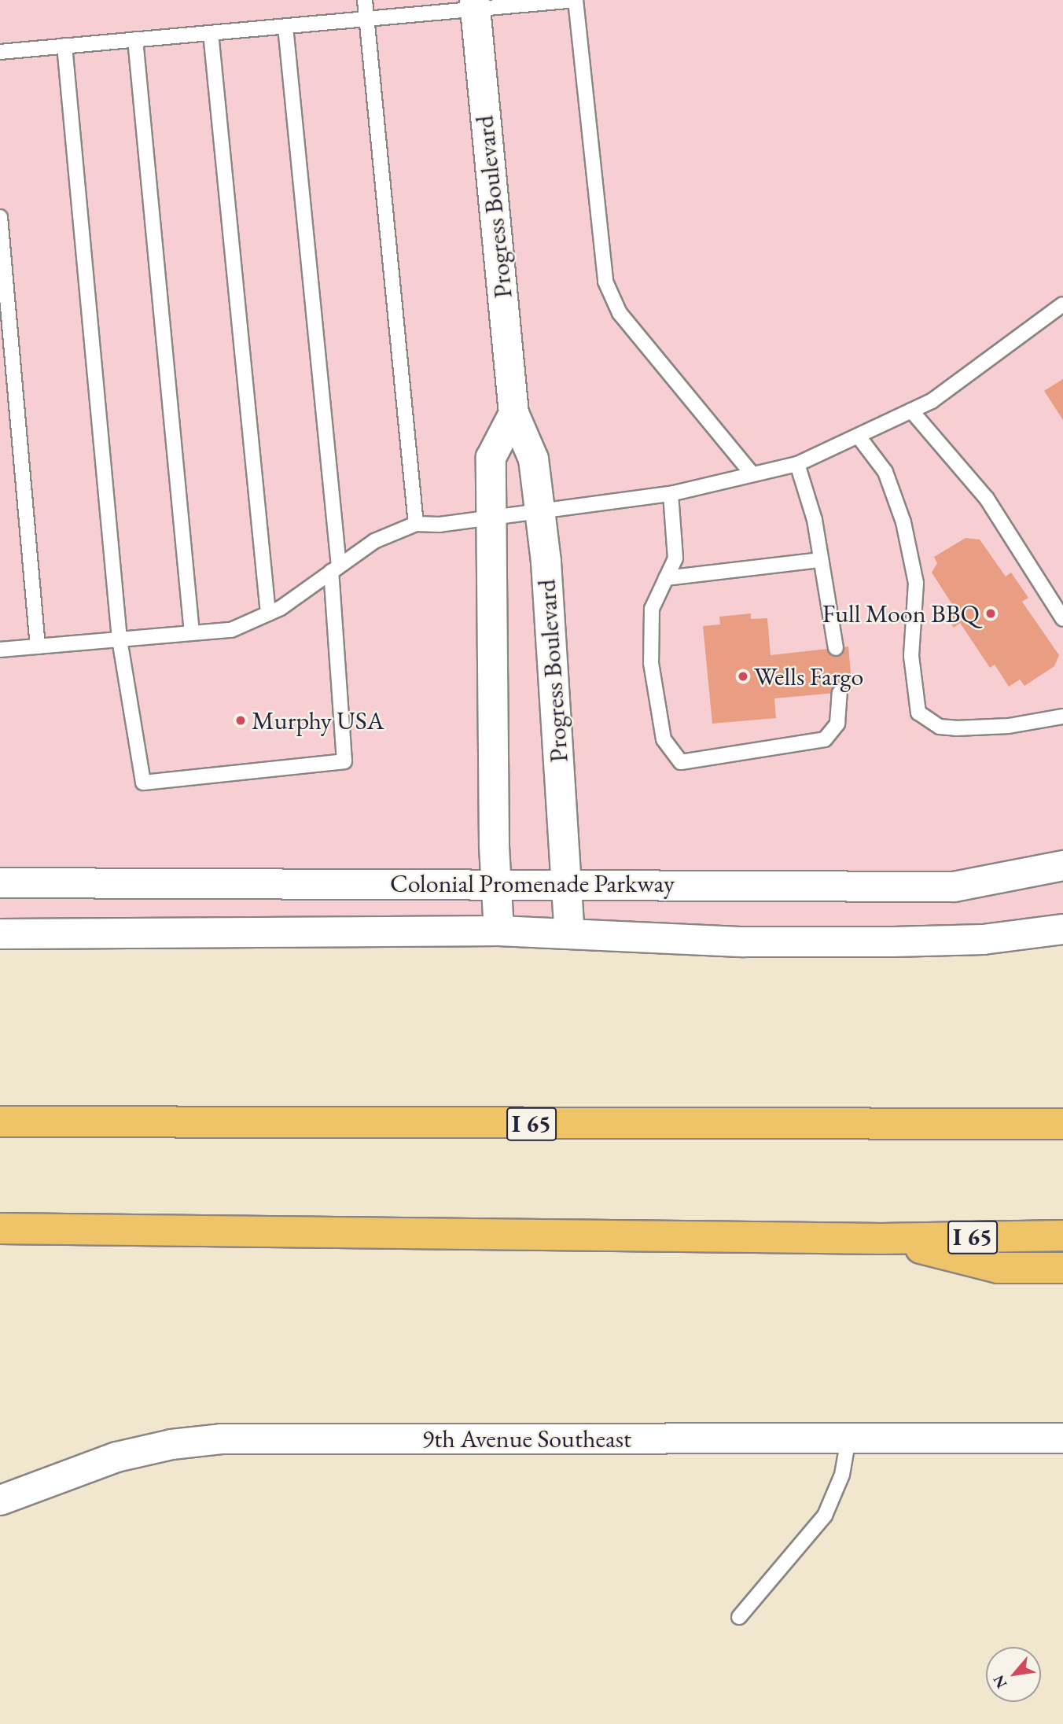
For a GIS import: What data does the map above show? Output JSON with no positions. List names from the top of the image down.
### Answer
{
  "streets": {
    "highway": ["I 65"],
    "street": ["Progress Boulevard", "Colonial Promenade Parkway", "9th Avenue Southeast"]
  },
  "crossings": [
    ["Progress Boulevard", "Colonial Promenade Parkway"]
  ],
  "places": ["Full Moon BBQ", "Wells Fargo", "Murphy USA"],
  "north": "bottom left"
}
